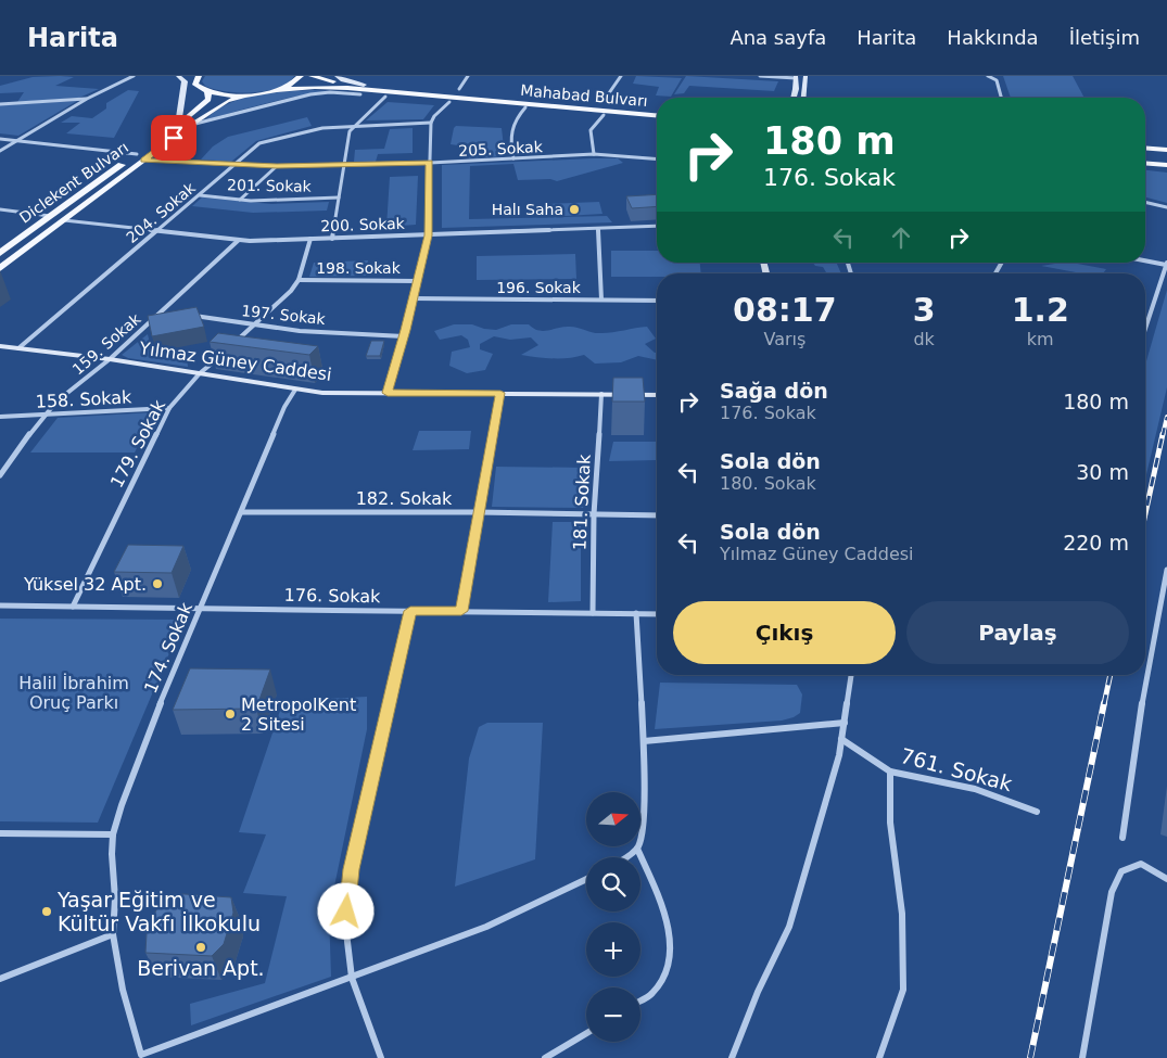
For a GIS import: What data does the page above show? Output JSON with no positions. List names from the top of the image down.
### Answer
{
  "streets": {
    "main road": ["Mahabad Bulvarı", "Diclekent Bulvarı"],
    "street": [
      "205. Sokak",
      "201. Sokak",
      "204. Sokak",
      "200. Sokak",
      "198. Sokak",
      "196. Sokak",
      "197. Sokak",
      "159. Sokak",
      "Yılmaz Güney Caddesi",
      "158. Sokak",
      "179. Sokak",
      "182. Sokak",
      "181. Sokak",
      "176. Sokak",
      "174. Sokak",
      "761. Sokak"
    ]
  },
  "crossings": [
    ["Mahabad Bulvarı", "Diclekent Bulvarı"],
    ["205. Sokak", "Diclekent Bulvarı"],
    ["205. Sokak", "204. Sokak"],
    ["Diclekent Bulvarı", "200. Sokak"],
    ["201. Sokak", "204. Sokak"],
    ["204. Sokak", "200. Sokak"],
    ["204. Sokak", "Yılmaz Güney Caddesi"],
    ["200. Sokak", "159. Sokak"],
    ["159. Sokak", "Yılmaz Güney Caddesi"],
    ["159. Sokak", "158. Sokak"],
    ["Yılmaz Güney Caddesi", "179. Sokak"],
    ["Yılmaz Güney Caddesi", "181. Sokak"],
    ["Yılmaz Güney Caddesi", "174. Sokak"],
    ["158. Sokak", "179. Sokak"],
    ["179. Sokak", "176. Sokak"],
    ["182. Sokak", "181. Sokak"],
    ["182. Sokak", "174. Sokak"],
    ["181. Sokak", "176. Sokak"],
    ["176. Sokak", "174. Sokak"]
  ],
  "parks": ["Halil İbrahim Oruç Parkı"],
  "places": [
    "Halı Saha",
    "Yüksel 32 Apt.",
    "MetropolKent 2 Sitesi",
    "Yaşar Eğitim ve Kültür Vakfı İlkokulu",
    "Berivan Apt."
  ],
  "north": "right",
  "page": {
    "header": "Harita",
    "nav": [
      "Ana sayfa",
      "Harita",
      "Hakkında",
      "İletişim"
    ],
    "turn": ["180 m", "176. Sokak"],
    "eta": [
      "08:17",
      "Varış",
      "3",
      "dk",
      "1.2",
      "km"
    ],
    "list": [
      {
        "name": "Sağa dön",
        "note": "176. Sokak",
        "value": "180 m"
      },
      {
        "name": "Sola dön",
        "note": "180. Sokak",
        "value": "30 m"
      },
      {
        "name": "Sola dön",
        "note": "Yılmaz Güney Caddesi",
        "value": "220 m"
      }
    ],
    "buttons": ["Çıkış", "Paylaş"],
    "map_buttons": ["+", "−"]
  }
}
